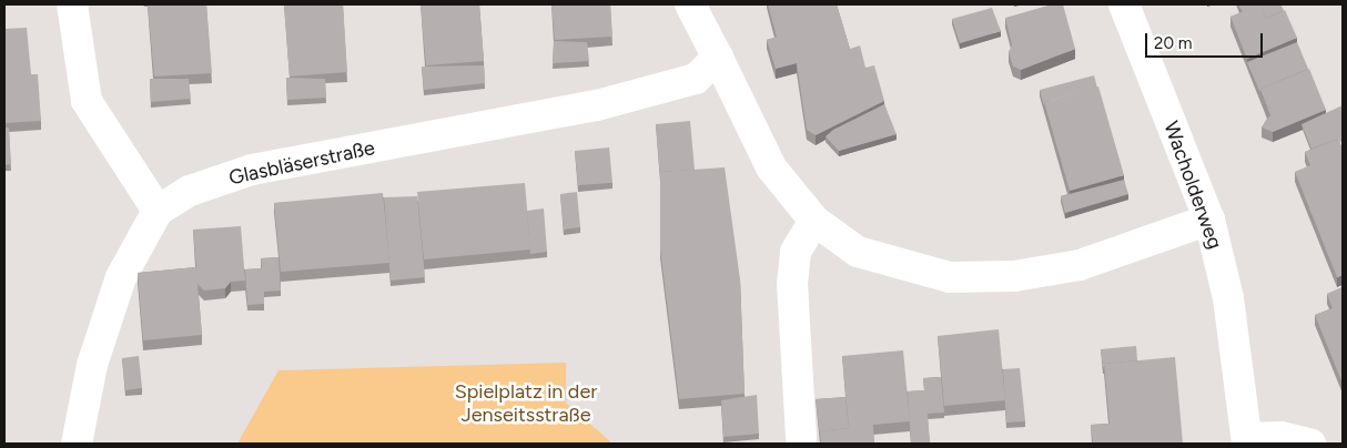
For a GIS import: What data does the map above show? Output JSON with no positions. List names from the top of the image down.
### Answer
{
  "streets": {
    "street": ["Glasbläserstraße", "Wacholderweg"]
  },
  "parks": ["Spielplatz in der Jenseitsstraße"],
  "scale_bar": "20 m"
}
